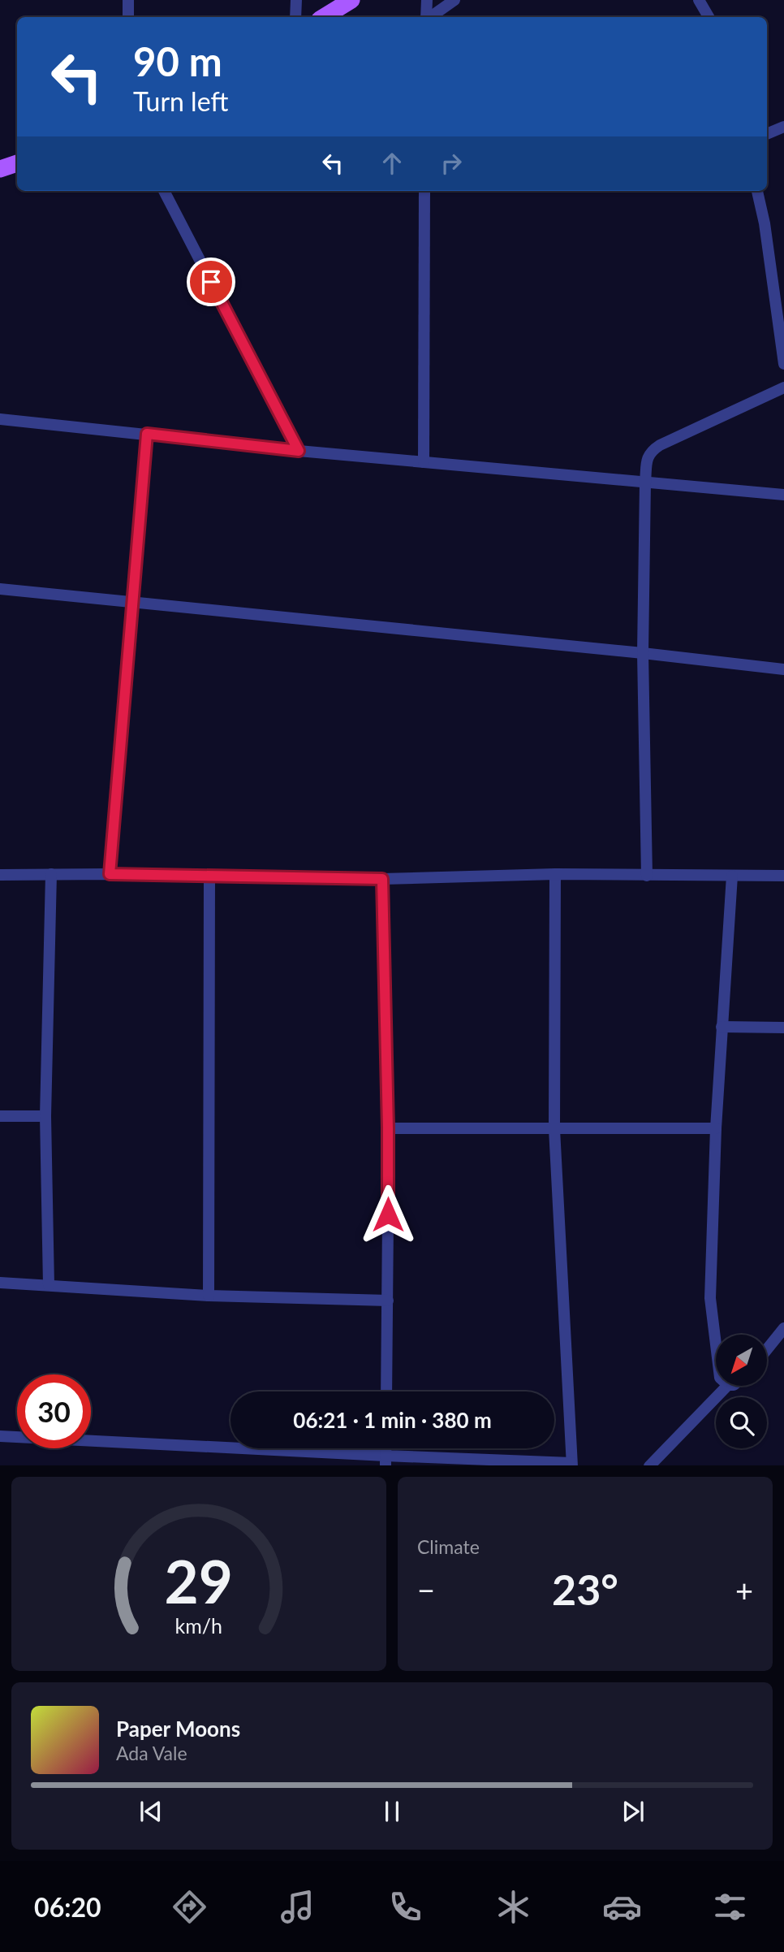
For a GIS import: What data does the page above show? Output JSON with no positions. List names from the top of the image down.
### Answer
{
  "north": "bottom left",
  "page": {
    "turn": ["90 m", "Turn left"],
    "limit": "30",
    "trip": "06:21 · 1 min · 380 m",
    "tile": "Climate",
    "heat": ["−", "23°", "+"],
    "song": ["Paper Moons", "Ada Vale"],
    "tabs": "06:20",
    "gauge": ["29", "km/h"]
  }
}
